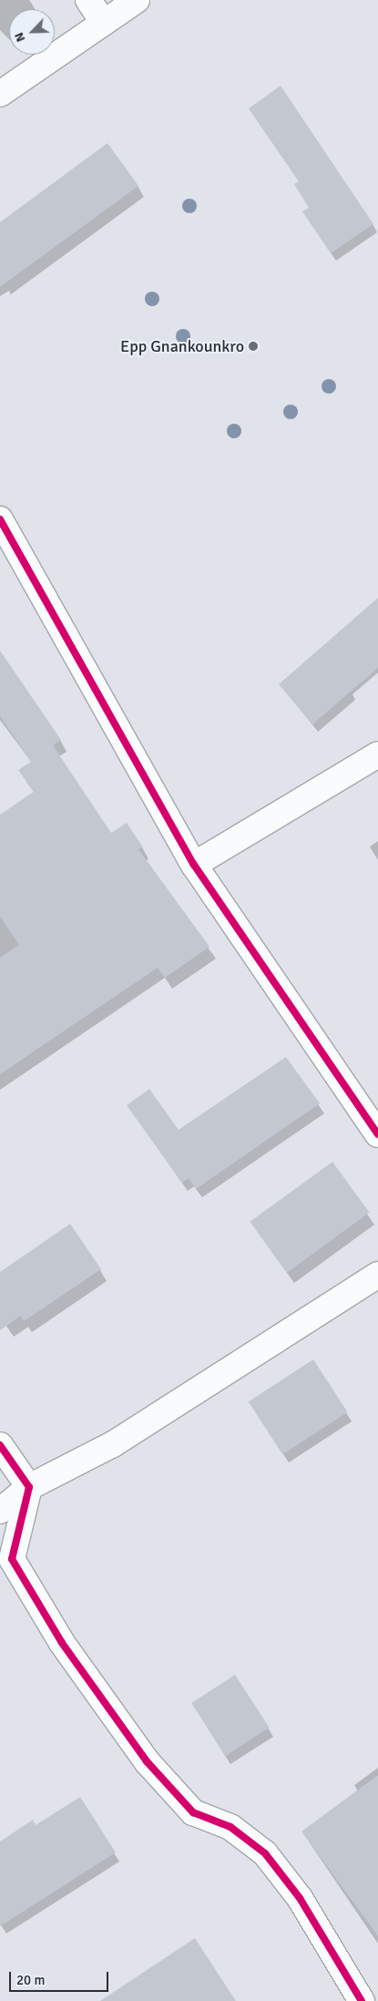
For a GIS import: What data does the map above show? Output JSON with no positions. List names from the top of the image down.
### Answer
{
  "places": ["Epp Gnankounkro"],
  "scale_bar": "20 m",
  "north": "bottom left"
}
